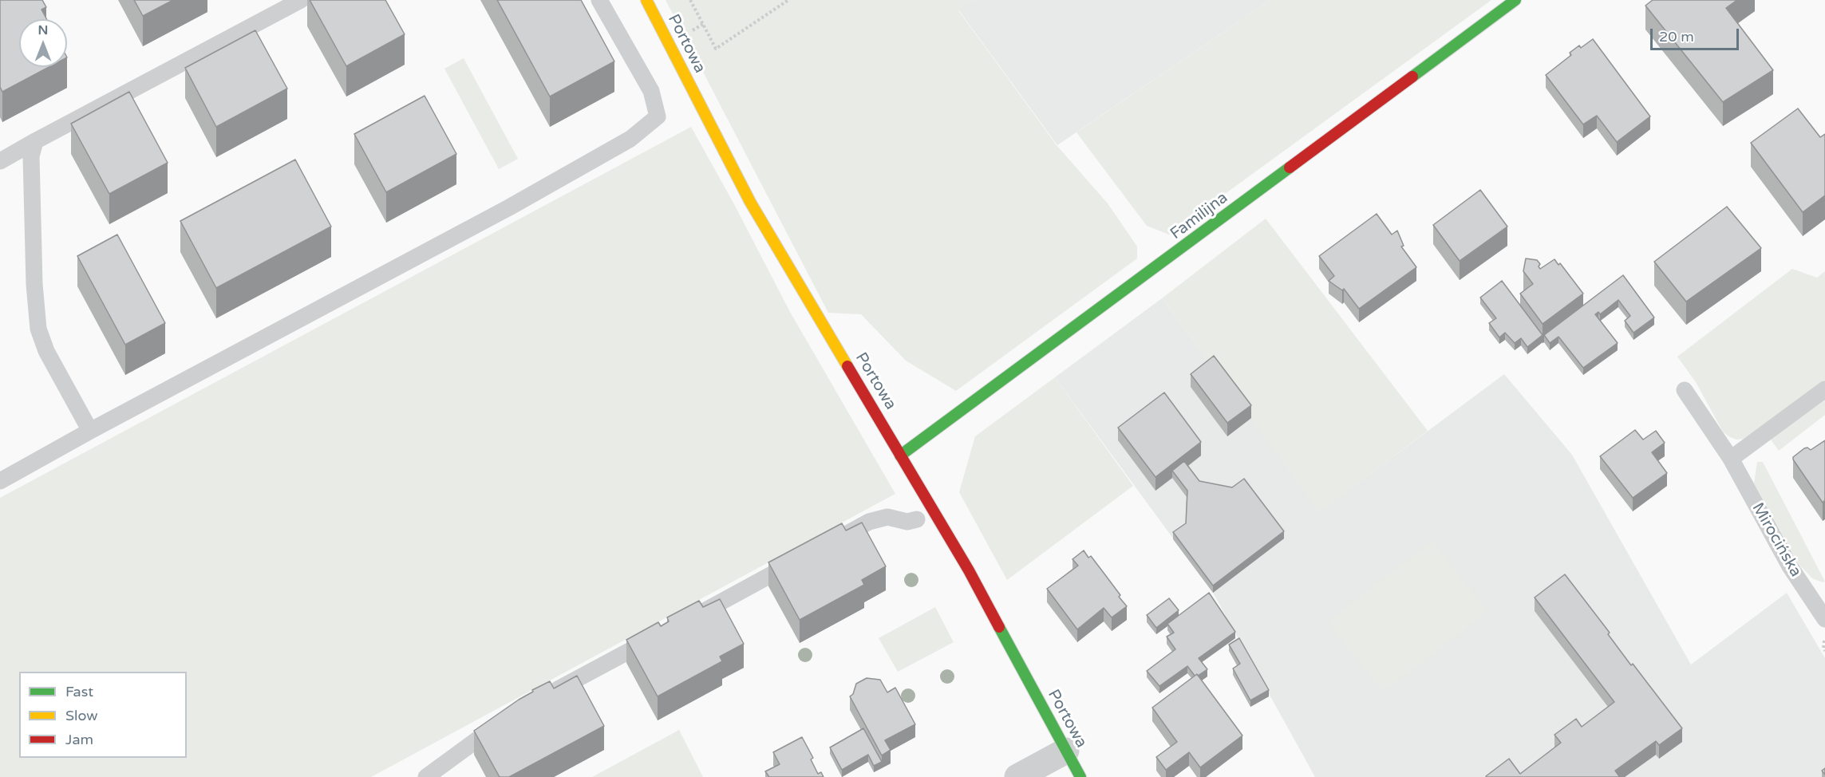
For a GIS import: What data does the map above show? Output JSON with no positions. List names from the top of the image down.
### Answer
{
  "streets": {
    "street": ["Portowa", "Familijna"],
    "lane": ["Mirocińska"]
  },
  "crossings": [
    ["Portowa", "Familijna"]
  ],
  "legend": ["Fast", "Slow", "Jam"],
  "scale_bar": "20 m",
  "north": "top"
}
